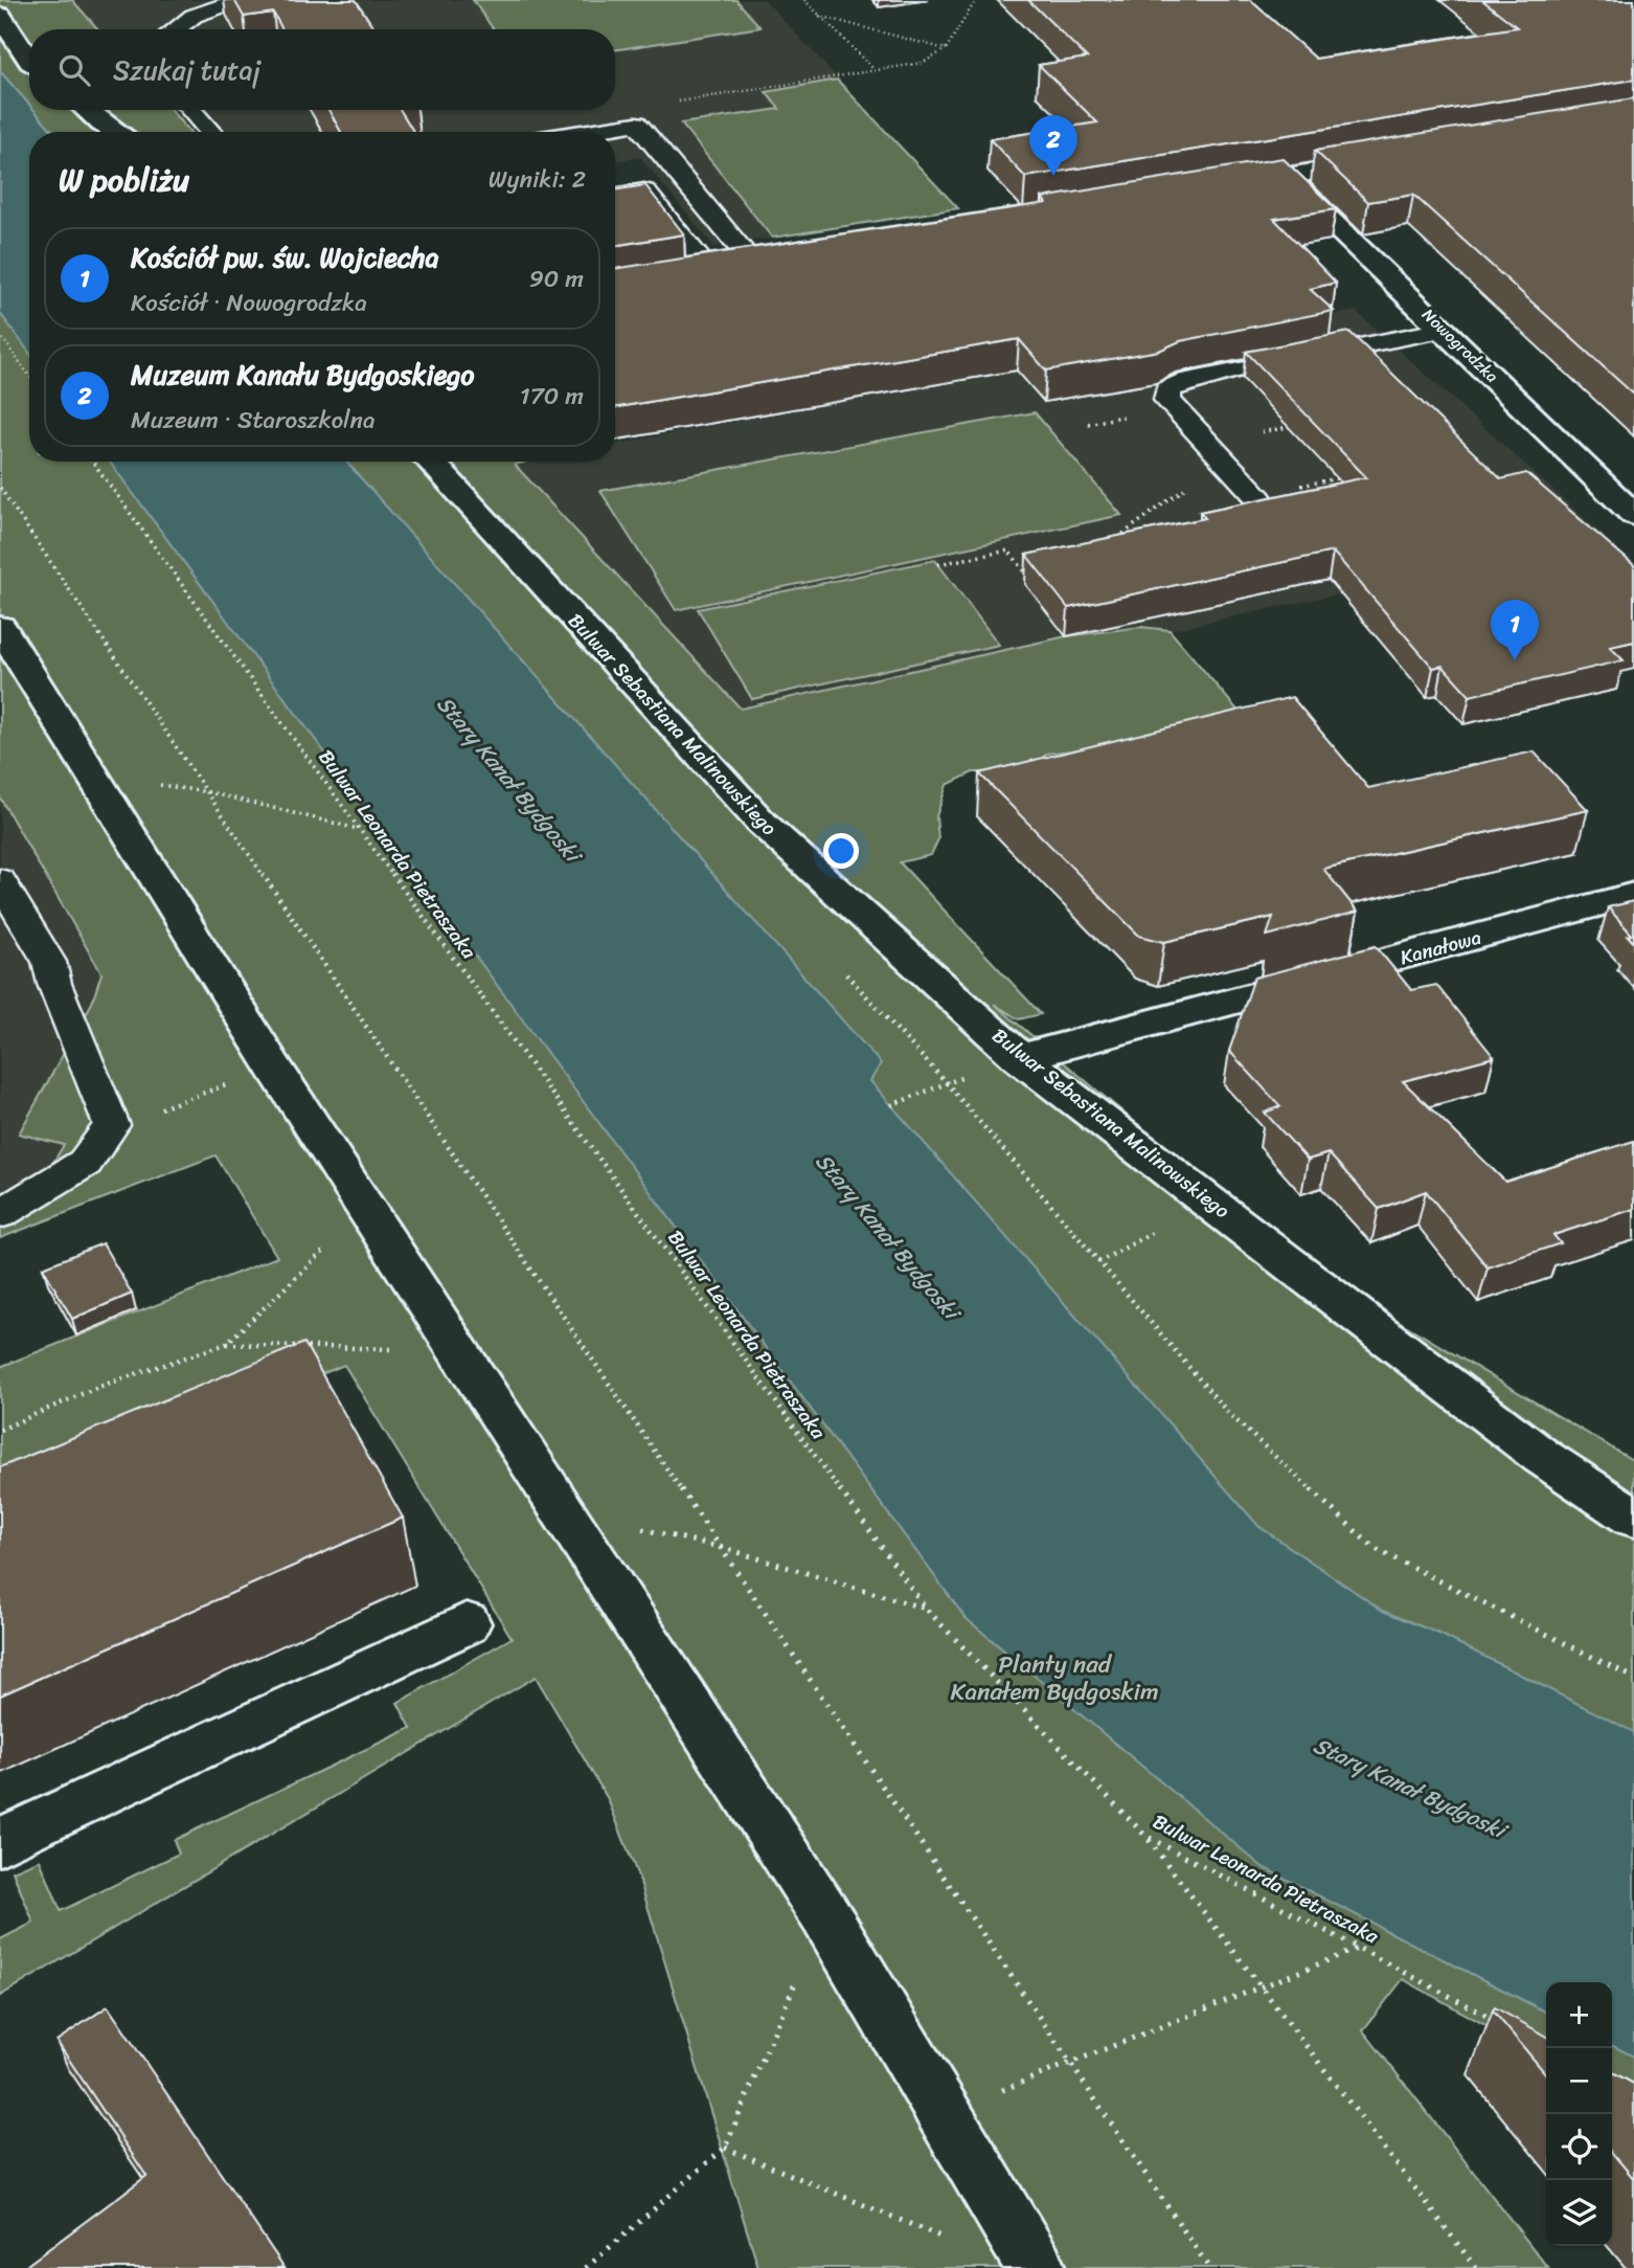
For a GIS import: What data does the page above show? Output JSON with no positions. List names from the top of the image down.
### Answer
{
  "streets": {
    "street": ["Nowogrodzka", "Bulwar Sebastiana Malinowskiego", "Kanałowa"],
    "path": ["Bulwar Leonarda Pietraszaka"]
  },
  "crossings": [
    ["Bulwar Sebastiana Malinowskiego", "Kanałowa"]
  ],
  "water": ["Stary Kanał Bydgoski"],
  "parks": ["Planty nad Kanałem Bydgoskim"],
  "page": {
    "search": "Szukaj tutaj",
    "pins": ["2", "1"],
    "heading": ["W pobliżu", "Wyniki: 2"],
    "list": [
      {
        "mark": "1",
        "name": "Kościół pw. św. Wojciecha",
        "note": "Kościół · Nowogrodzka",
        "value": "90 m"
      },
      {
        "mark": "2",
        "name": "Muzeum Kanału Bydgoskiego",
        "note": "Muzeum · Staroszkolna",
        "value": "170 m"
      }
    ],
    "map_buttons": ["+", "−"]
  }
}
